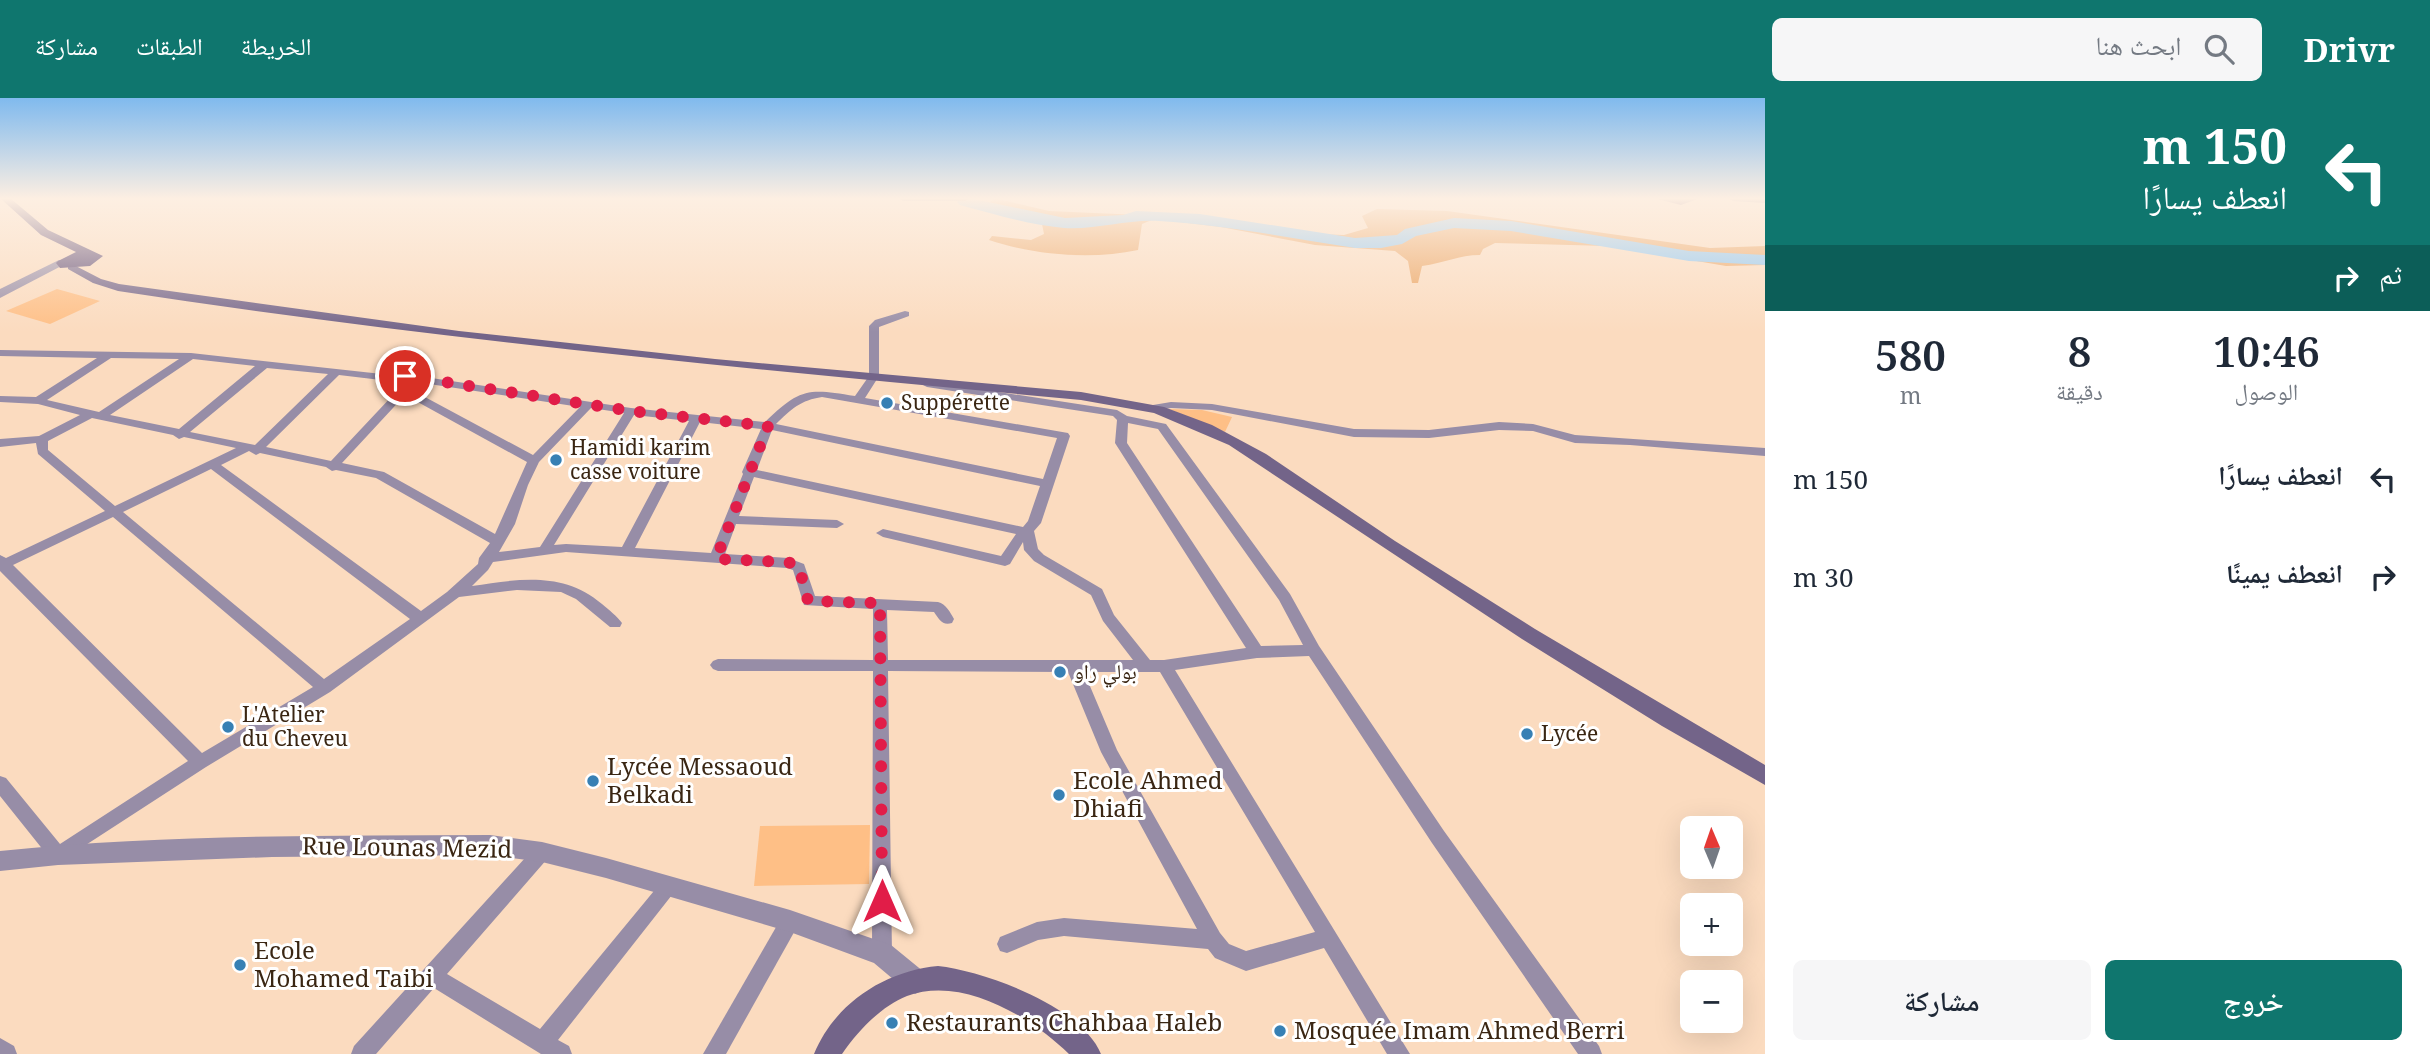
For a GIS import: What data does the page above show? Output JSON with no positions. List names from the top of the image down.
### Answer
{
  "streets": {
    "street": ["Rue Lounas Mezid"]
  },
  "places": [
    "Suppérette",
    "Hamidi karim casse voiture",
    "بولي راو",
    "L'Atelier du Cheveu",
    "Lycée",
    "Lycée Messaoud Belkadi",
    "Ecole Ahmed Dhiafi",
    "Ecole Mohamed Taibi",
    "Restaurants Chahbaa Haleb",
    "Mosquée Imam Ahmed Berri"
  ],
  "north": "top",
  "page": {
    "header": "Drivr",
    "search": "ابحث هنا",
    "nav": ["الخريطة", "الطبقات", "مشاركة"],
    "turn": ["150 m", "انعطف يسارًا"],
    "then": "ثم",
    "eta": [
      "10:46",
      "الوصول",
      "8",
      "دقيقة",
      "580",
      "m"
    ],
    "list": [
      {
        "name": "انعطف يسارًا",
        "value": "150 m"
      },
      {
        "name": "انعطف يمينًا",
        "value": "30 m"
      }
    ],
    "map_buttons": ["+", "−"],
    "buttons": ["خروج", "مشاركة"]
  }
}
